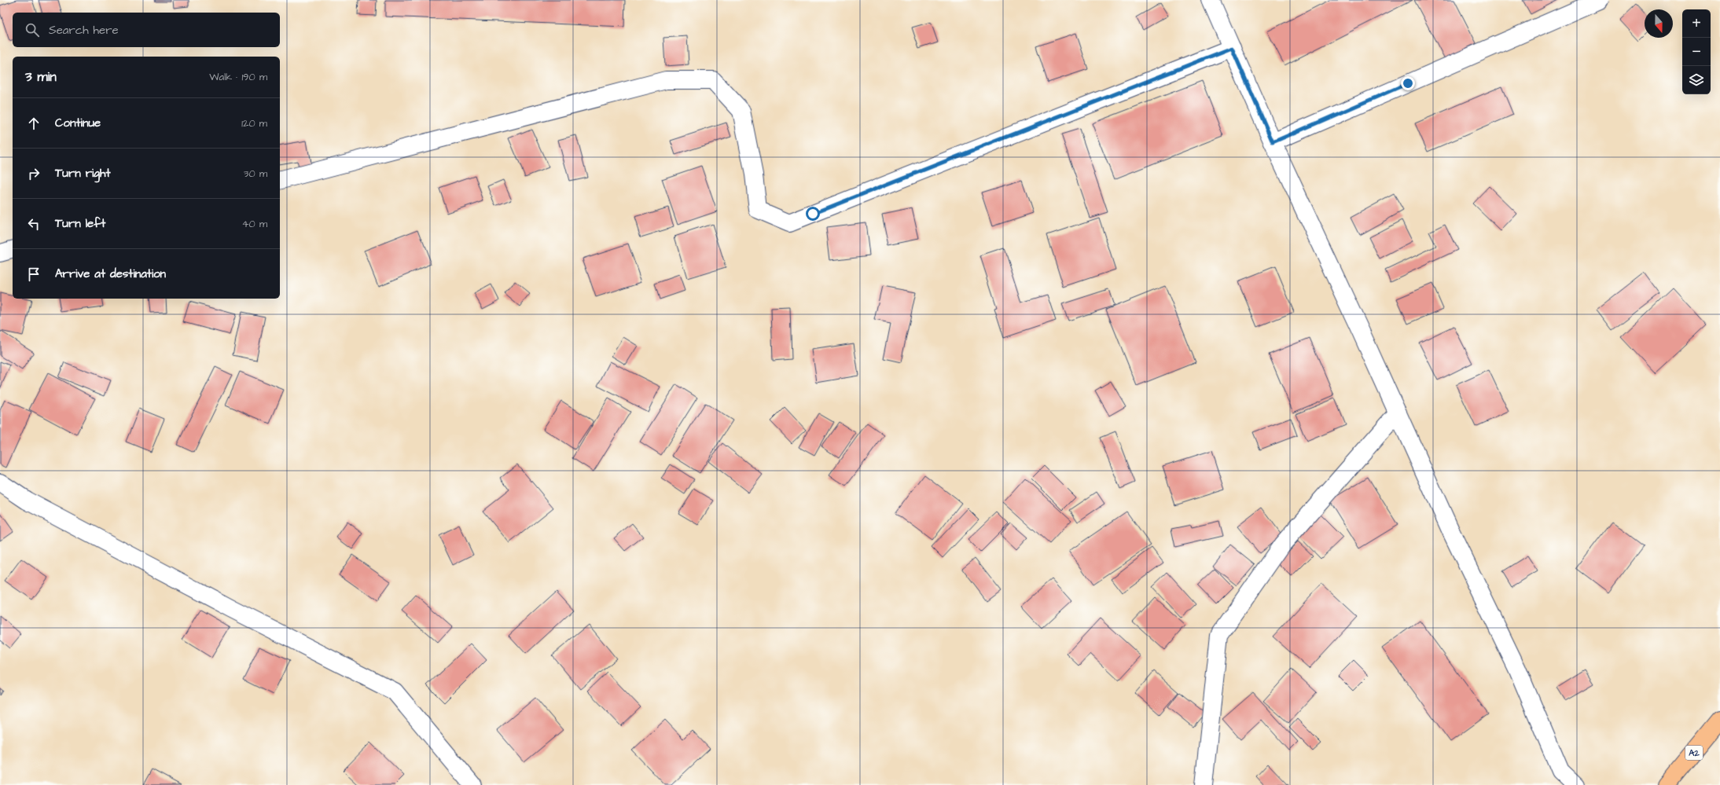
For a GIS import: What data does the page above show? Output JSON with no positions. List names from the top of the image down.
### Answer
{
  "streets": {
    "main road": ["A2"]
  },
  "north": "bottom",
  "page": {
    "map_buttons": ["+", "−"],
    "search": "Search here",
    "heading": ["3 min", "Walk · 190 m"],
    "list": [
      ["Continue", "120 m"],
      ["Turn right", "30 m"],
      ["Turn left", "40 m"],
      "Arrive at destination"
    ]
  }
}
